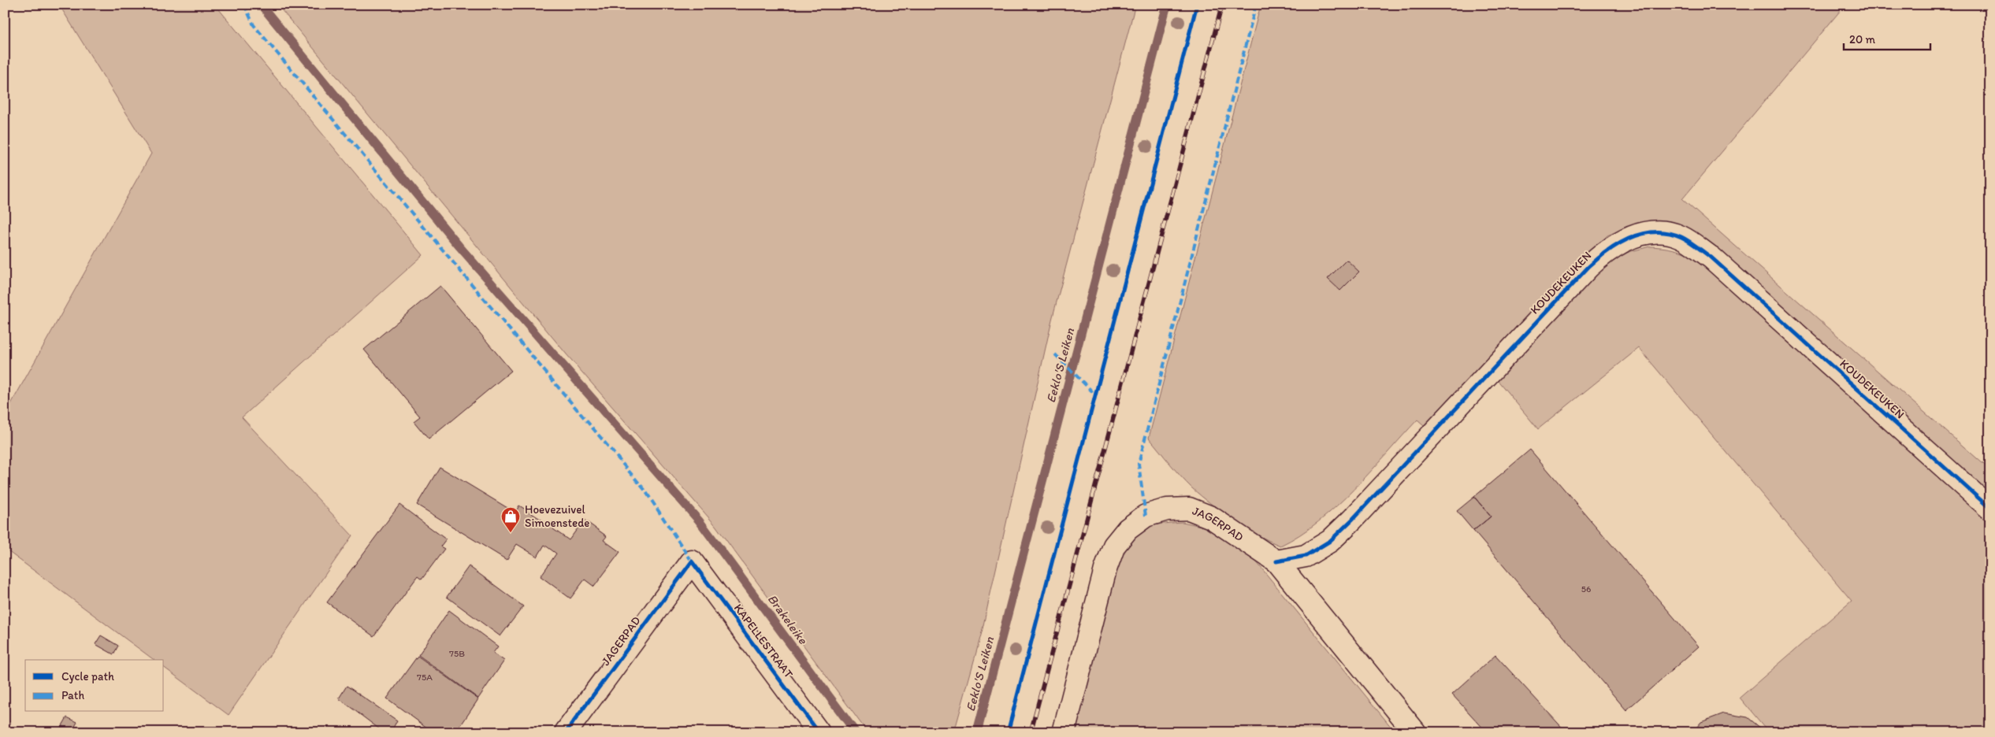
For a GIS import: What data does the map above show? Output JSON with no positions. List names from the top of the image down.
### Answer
{
  "streets": {
    "street": ["KOUDEKEUKEN", "JAGERPAD", "KAPELLESTRAAT"]
  },
  "crossings": [
    ["KOUDEKEUKEN", "JAGERPAD"],
    ["JAGERPAD", "KAPELLESTRAAT"]
  ],
  "water": ["Eeklo'S Leiken", "Brakeleike"],
  "places": {
    "shop": ["Hoevezuivel Simoenstede"]
  },
  "house_numbers": ["56", "75B", "75A"],
  "legend": ["Cycle path", "Path"],
  "scale_bar": "20 m"
}
